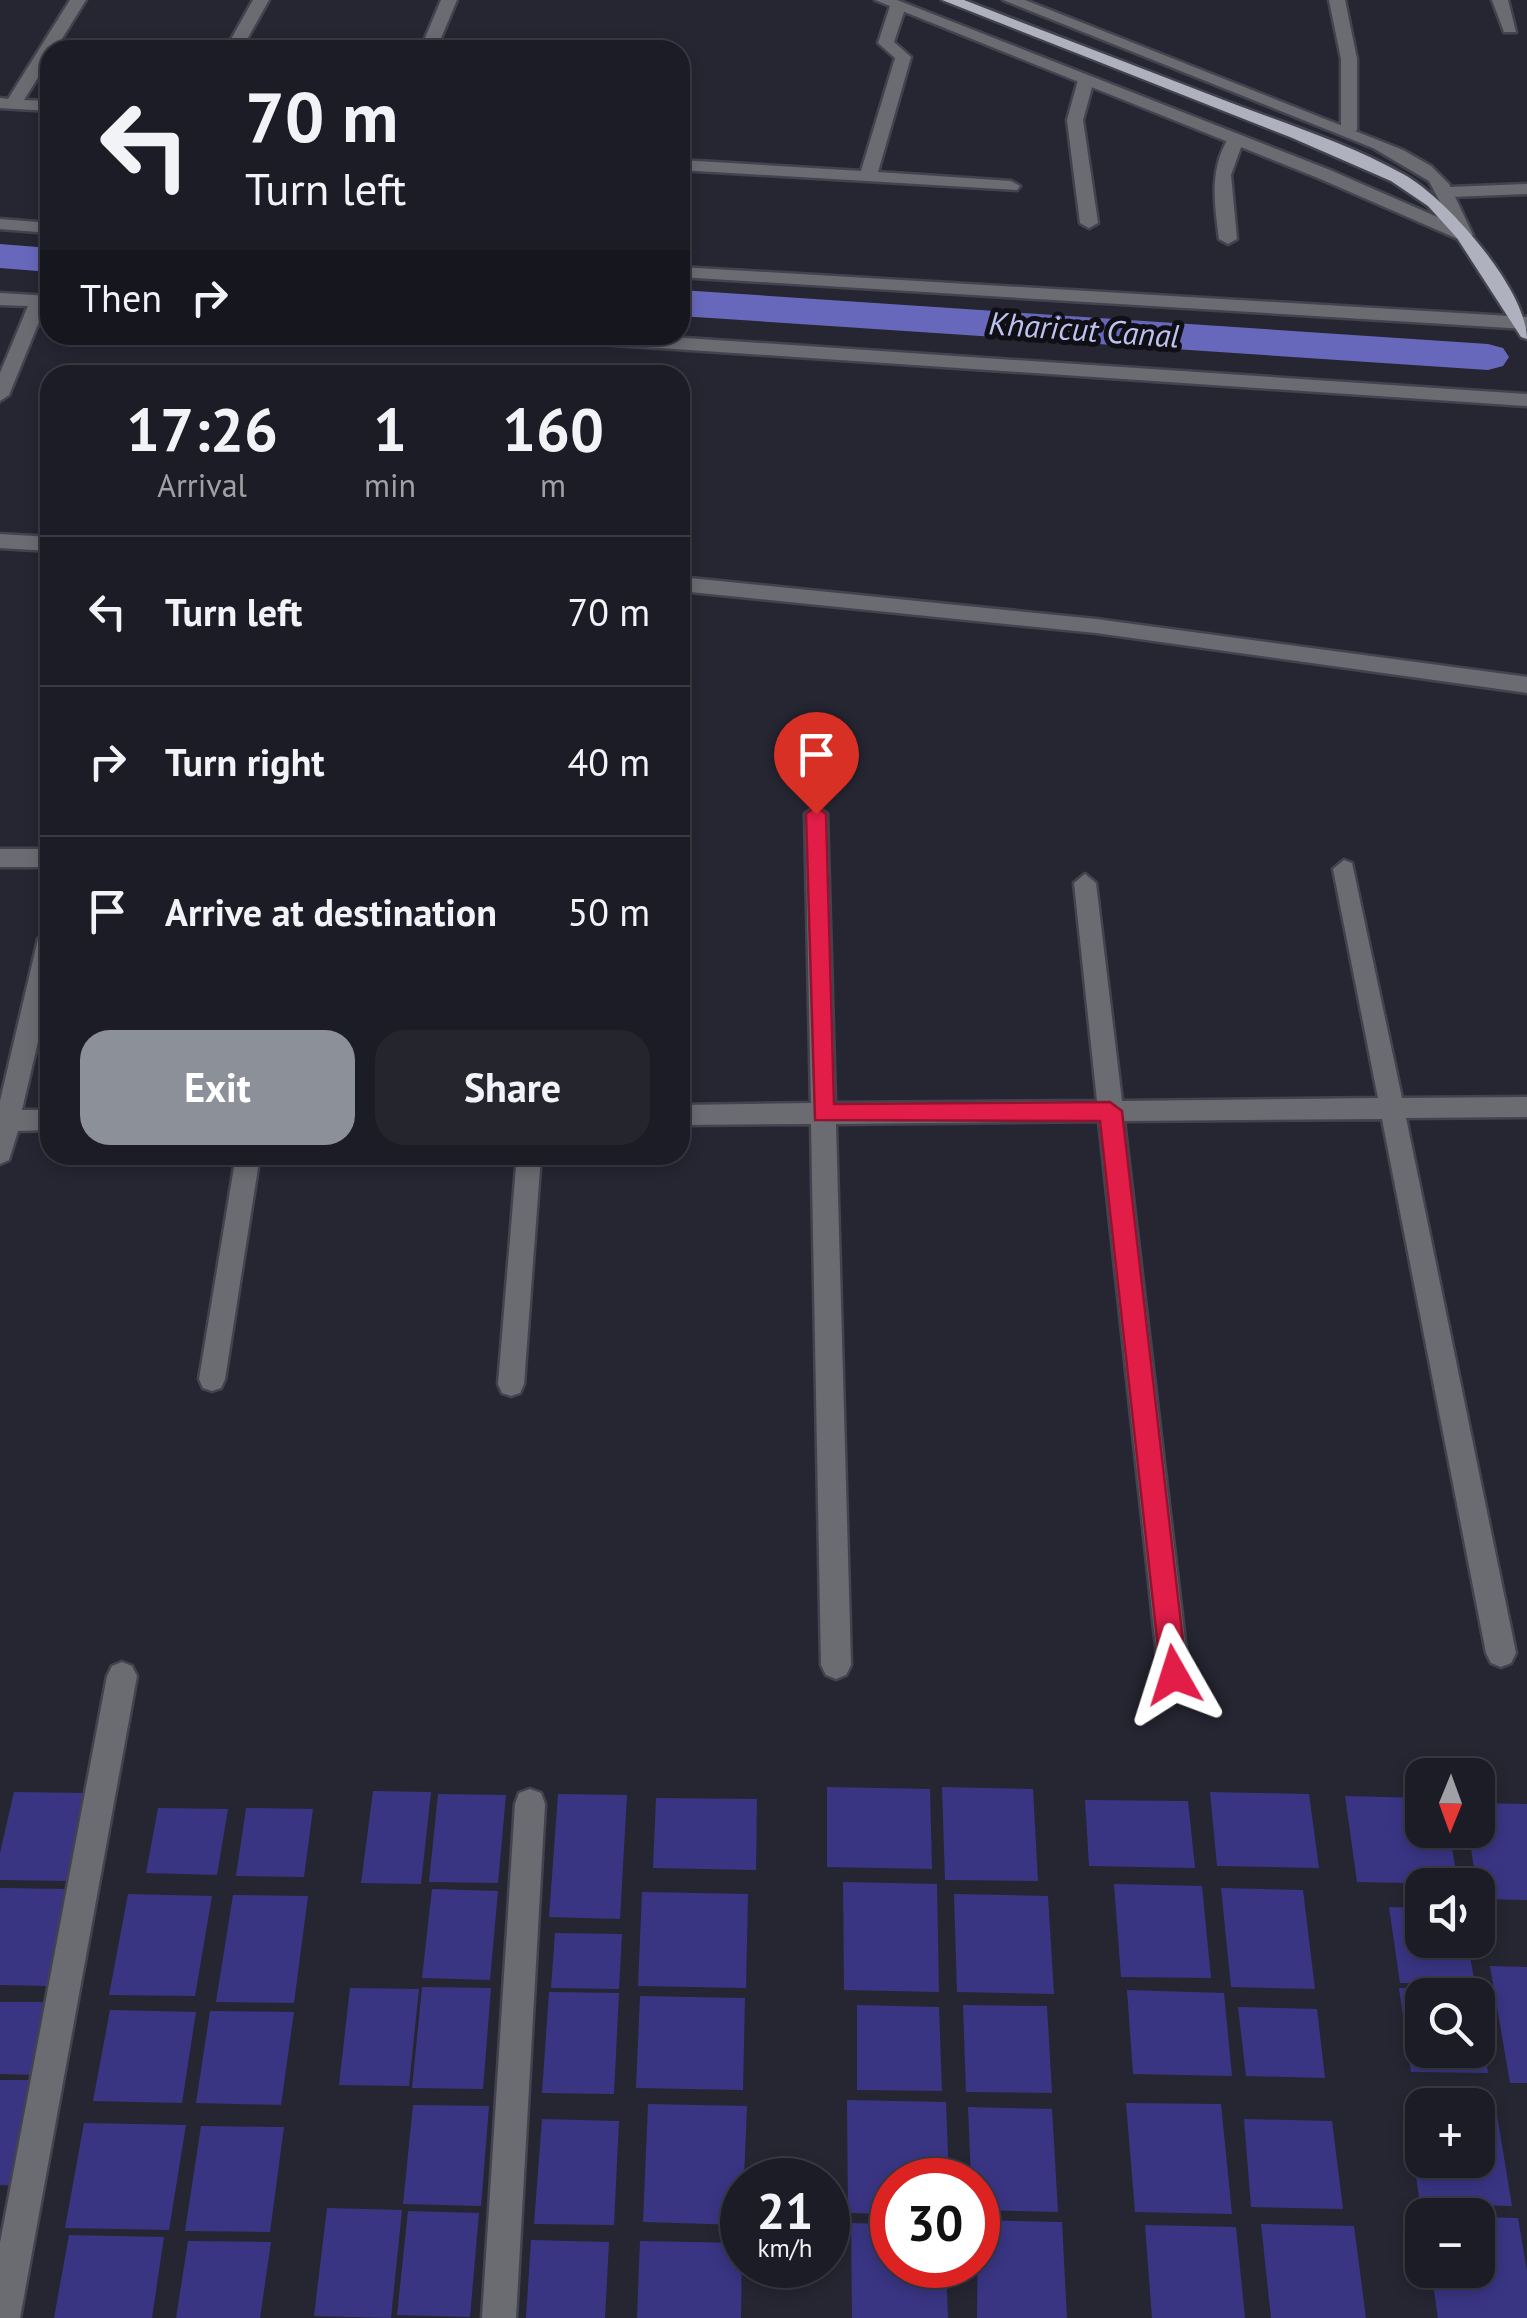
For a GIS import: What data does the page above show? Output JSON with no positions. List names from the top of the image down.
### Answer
{
  "water": ["Kharicut Canal"],
  "north": "bottom",
  "page": {
    "turn": ["70 m", "Turn left"],
    "then": "Then",
    "eta": [
      "17:26",
      "Arrival",
      "1",
      "min",
      "160",
      "m"
    ],
    "list": [
      {
        "name": "Turn left",
        "value": "70 m"
      },
      {
        "name": "Turn right",
        "value": "40 m"
      },
      {
        "name": "Arrive at destination",
        "value": "50 m"
      }
    ],
    "buttons": ["Exit", "Share"],
    "map_buttons": ["+", "−"],
    "speed": "21 km/h",
    "limit": "30"
  }
}
